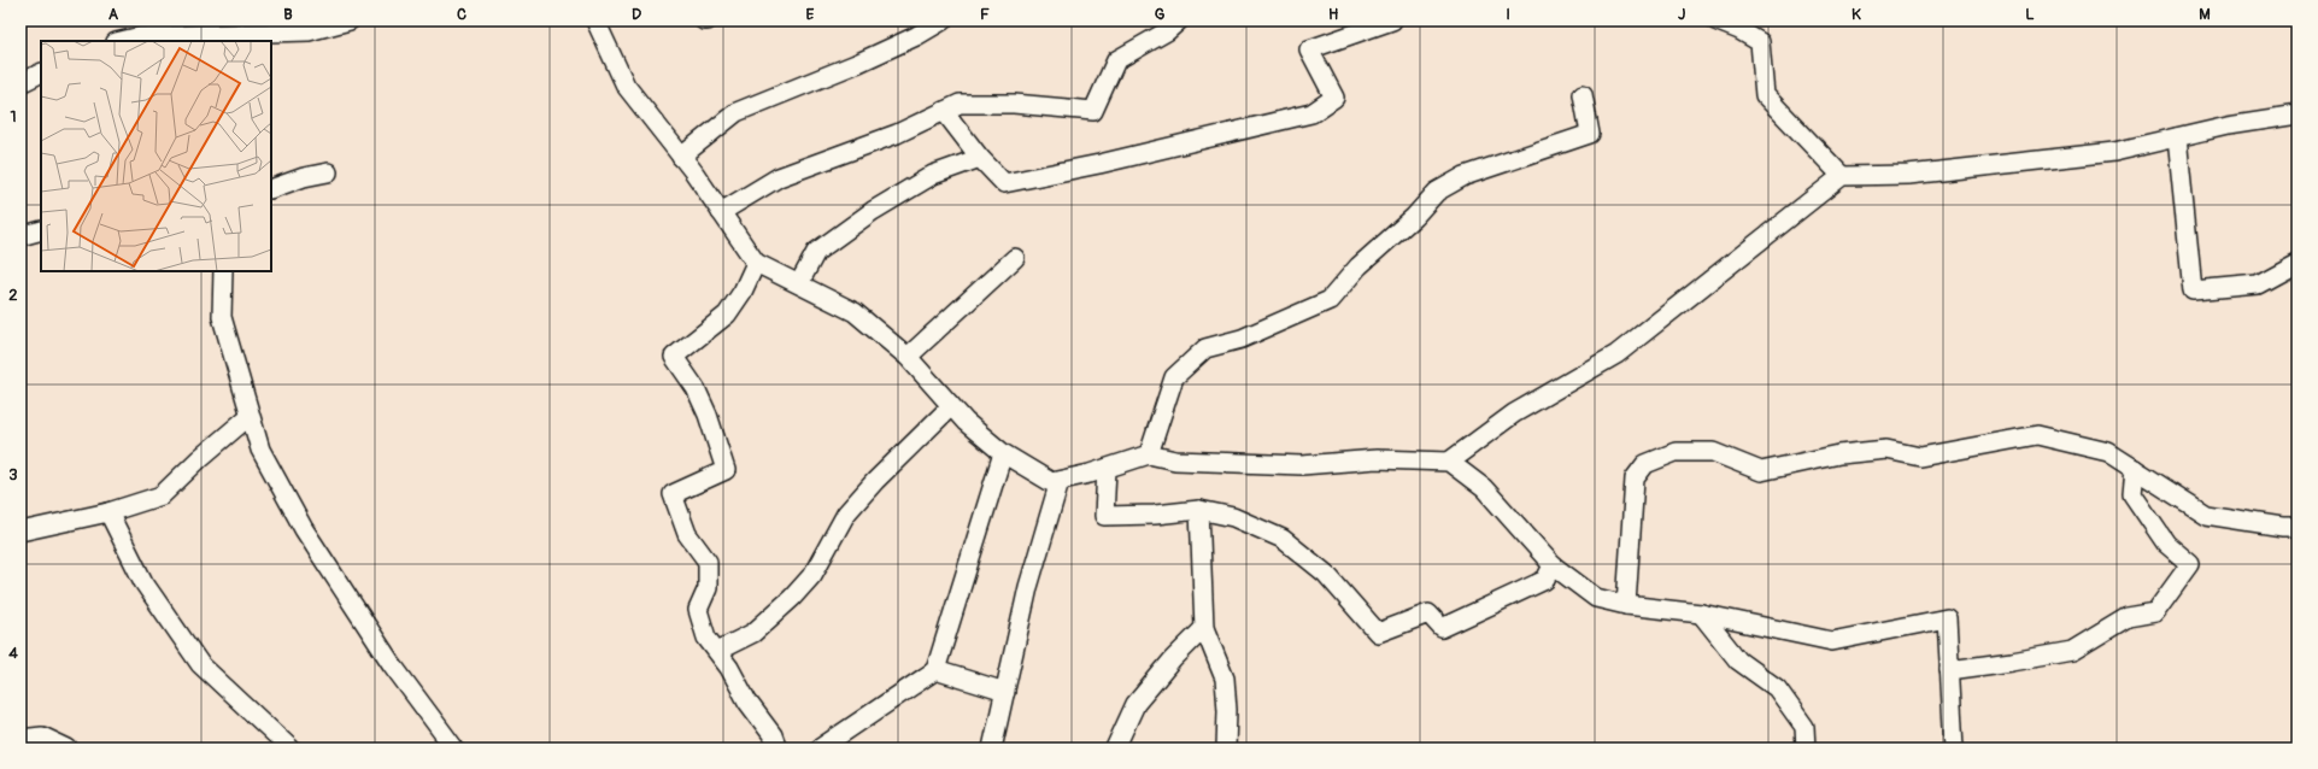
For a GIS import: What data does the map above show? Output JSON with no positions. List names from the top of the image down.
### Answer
{
  "grid": {
    "columns": [
      "A",
      "B",
      "C",
      "D",
      "E",
      "F",
      "G",
      "H",
      "I",
      "J",
      "K",
      "L",
      "M"
    ],
    "rows": [
      "1",
      "2",
      "3",
      "4"
    ]
  }
}
